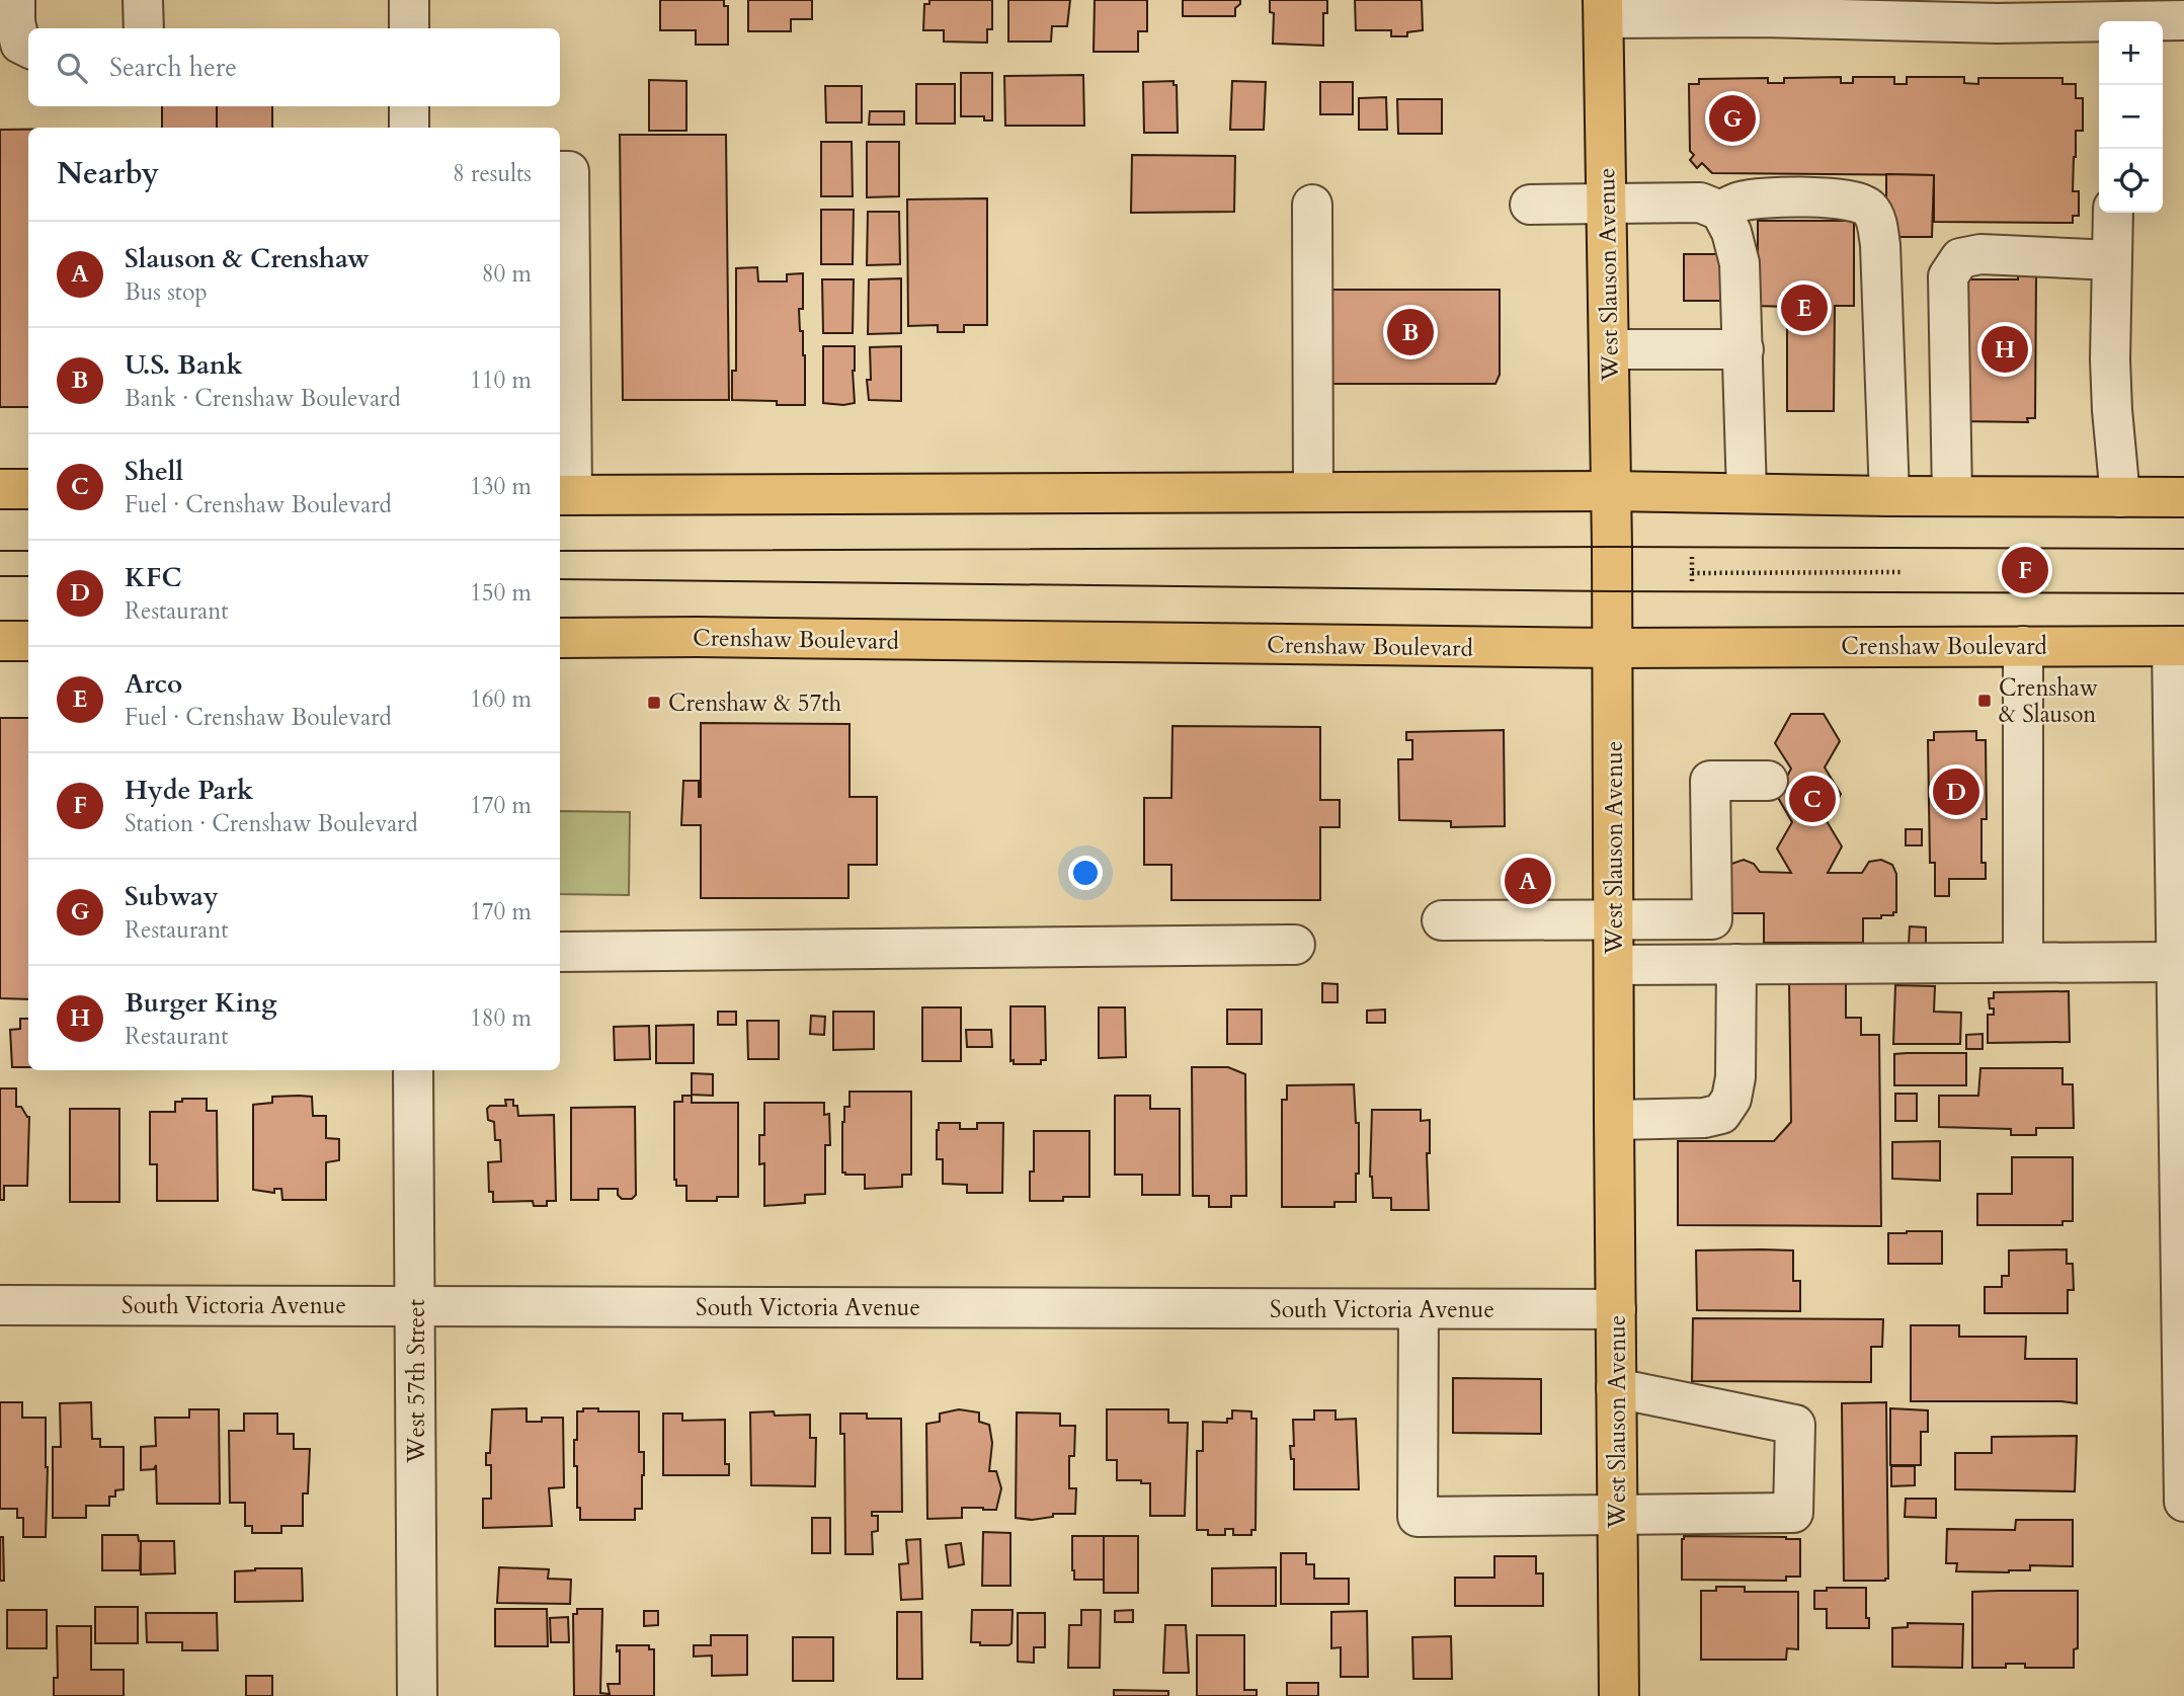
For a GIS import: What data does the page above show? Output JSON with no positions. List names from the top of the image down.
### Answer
{
  "streets": {
    "main road": ["West Slauson Avenue", "Crenshaw Boulevard"],
    "street": ["South Victoria Avenue", "West 57th Street"]
  },
  "crossings": [
    ["West Slauson Avenue", "Crenshaw Boulevard"],
    ["West Slauson Avenue", "South Victoria Avenue"],
    ["South Victoria Avenue", "West 57th Street"]
  ],
  "places": {
    "transit": ["Crenshaw & Slauson", "Crenshaw & 57th"]
  },
  "page": {
    "map_buttons": ["+", "−"],
    "search": "Search here",
    "pins": [
      "G",
      "E",
      "B",
      "H",
      "F",
      "D",
      "C",
      "A"
    ],
    "heading": ["Nearby", "8 results"],
    "list": [
      {
        "mark": "A",
        "name": "Slauson & Crenshaw",
        "note": "Bus stop",
        "value": "80 m"
      },
      {
        "mark": "B",
        "name": "U.S. Bank",
        "note": "Bank · Crenshaw Boulevard",
        "value": "110 m"
      },
      {
        "mark": "C",
        "name": "Shell",
        "note": "Fuel · Crenshaw Boulevard",
        "value": "130 m"
      },
      {
        "mark": "D",
        "name": "KFC",
        "note": "Restaurant",
        "value": "150 m"
      },
      {
        "mark": "E",
        "name": "Arco",
        "note": "Fuel · Crenshaw Boulevard",
        "value": "160 m"
      },
      {
        "mark": "F",
        "name": "Hyde Park",
        "note": "Station · Crenshaw Boulevard",
        "value": "170 m"
      },
      {
        "mark": "G",
        "name": "Subway",
        "note": "Restaurant",
        "value": "170 m"
      },
      {
        "mark": "H",
        "name": "Burger King",
        "note": "Restaurant",
        "value": "180 m"
      }
    ]
  }
}
